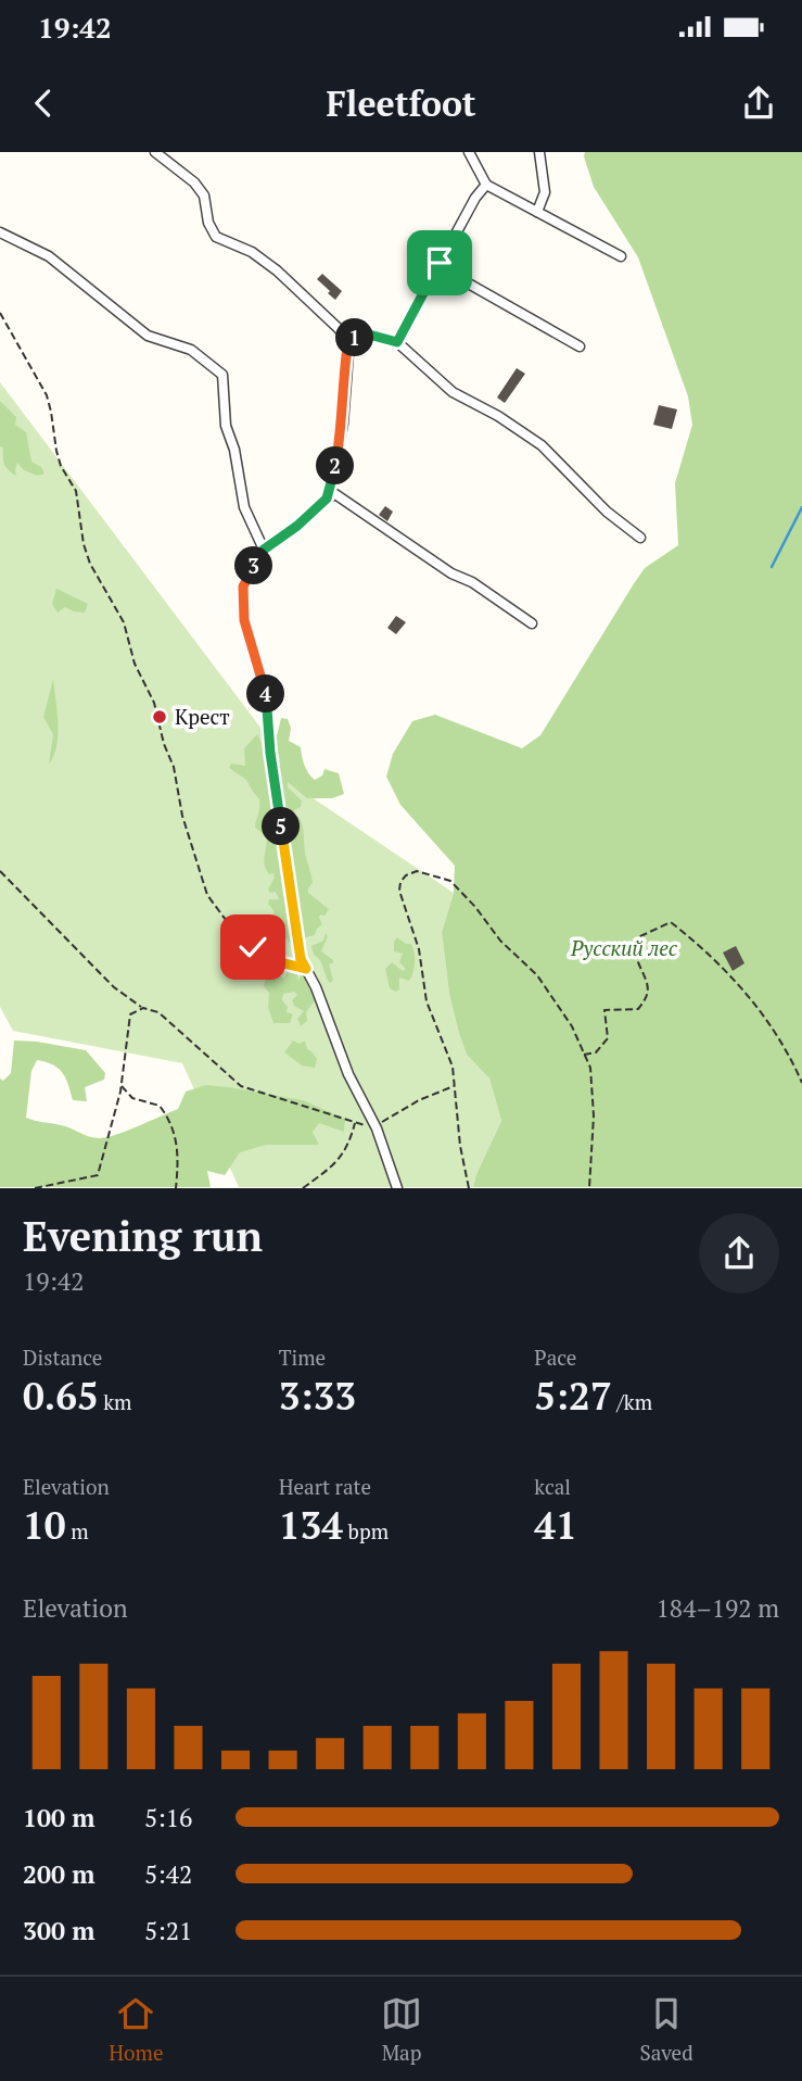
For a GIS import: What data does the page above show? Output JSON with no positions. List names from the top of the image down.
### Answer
{
  "parks": ["Русский лес"],
  "places": ["Крест"],
  "page": {
    "status": "19:42",
    "header": "Fleetfoot",
    "pins": [
      "1",
      "2",
      "3",
      "4",
      "5"
    ],
    "heading": ["Evening run", "19:42"],
    "stats": [
      ["Distance", "0.65 km"],
      ["Time", "3:33"],
      ["Pace", "5:27 /km"],
      ["Elevation", "10 m"],
      ["Heart rate", "134 bpm"],
      ["kcal", "41"]
    ],
    "chart": ["Elevation", "184–192 m"],
    "list": [
      {
        "name": "100 m",
        "note": "5:16"
      },
      {
        "name": "200 m",
        "note": "5:42"
      },
      {
        "name": "300 m",
        "note": "5:21"
      }
    ],
    "tabs": ["Home", "Map", "Saved"]
  }
}
